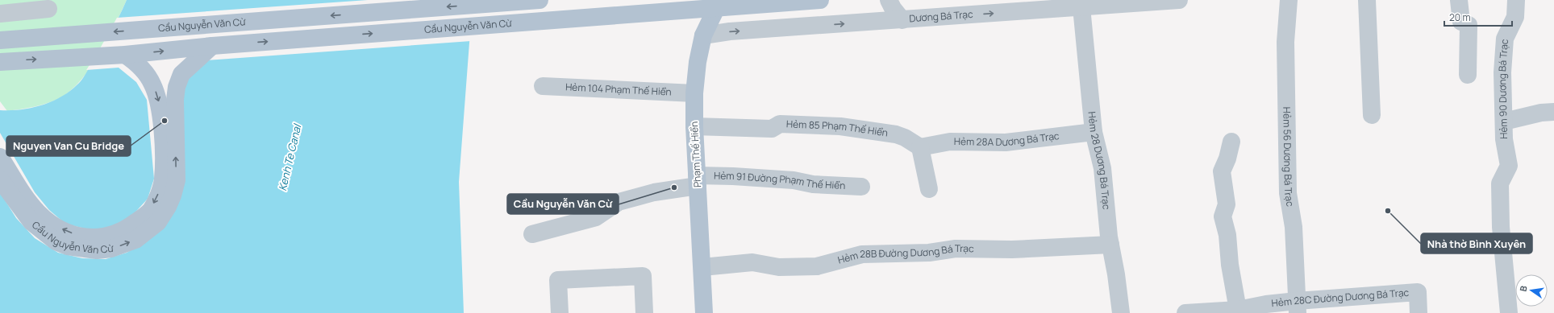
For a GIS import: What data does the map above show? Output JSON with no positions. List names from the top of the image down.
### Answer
{
  "streets": {
    "main road": ["Cầu Nguyễn Văn Cừ", "Phạm Thế Hiển"],
    "street": [
      "Dương Bá Trạc",
      "Hẻm 90 Dương Bá Trạc",
      "Hẻm 104 Phạm Thế Hiển",
      "Hẻm 85 Phạm Thế Hiển",
      "Hẻm 28A Dương Bá Trạc",
      "Hẻm 56 Dương Bá Trạc",
      "Hẻm 28 Dương Bá Trạc",
      "Hẻm 91 Đường Phạm Thế Hiển",
      "Hẻm 28B Đường Dương Bá Trạc",
      "Hẻm 28C Đường Dương Bá Trạc"
    ]
  },
  "crossings": [
    ["Dương Bá Trạc", "Phạm Thế Hiển"],
    ["Dương Bá Trạc", "Hẻm 28 Dương Bá Trạc"],
    ["Hẻm 104 Phạm Thế Hiển", "Phạm Thế Hiển"],
    ["Hẻm 85 Phạm Thế Hiển", "Hẻm 28A Dương Bá Trạc"],
    ["Hẻm 85 Phạm Thế Hiển", "Phạm Thế Hiển"],
    ["Hẻm 28A Dương Bá Trạc", "Hẻm 28 Dương Bá Trạc"],
    ["Phạm Thế Hiển", "Hẻm 91 Đường Phạm Thế Hiển"],
    ["Phạm Thế Hiển", "Hẻm 28B Đường Dương Bá Trạc"],
    ["Hẻm 56 Dương Bá Trạc", "Hẻm 28C Đường Dương Bá Trạc"],
    ["Hẻm 28 Dương Bá Trạc", "Hẻm 28B Đường Dương Bá Trạc"]
  ],
  "one_way": ["Dương Bá Trạc"],
  "water": ["Kenh Te Canal"],
  "places": ["Nguyen Van Cu Bridge", "Cầu Nguyễn Văn Cừ", "Nhà thờ Bình Xuyên"],
  "scale_bar": "20 m",
  "north": "left"
}
